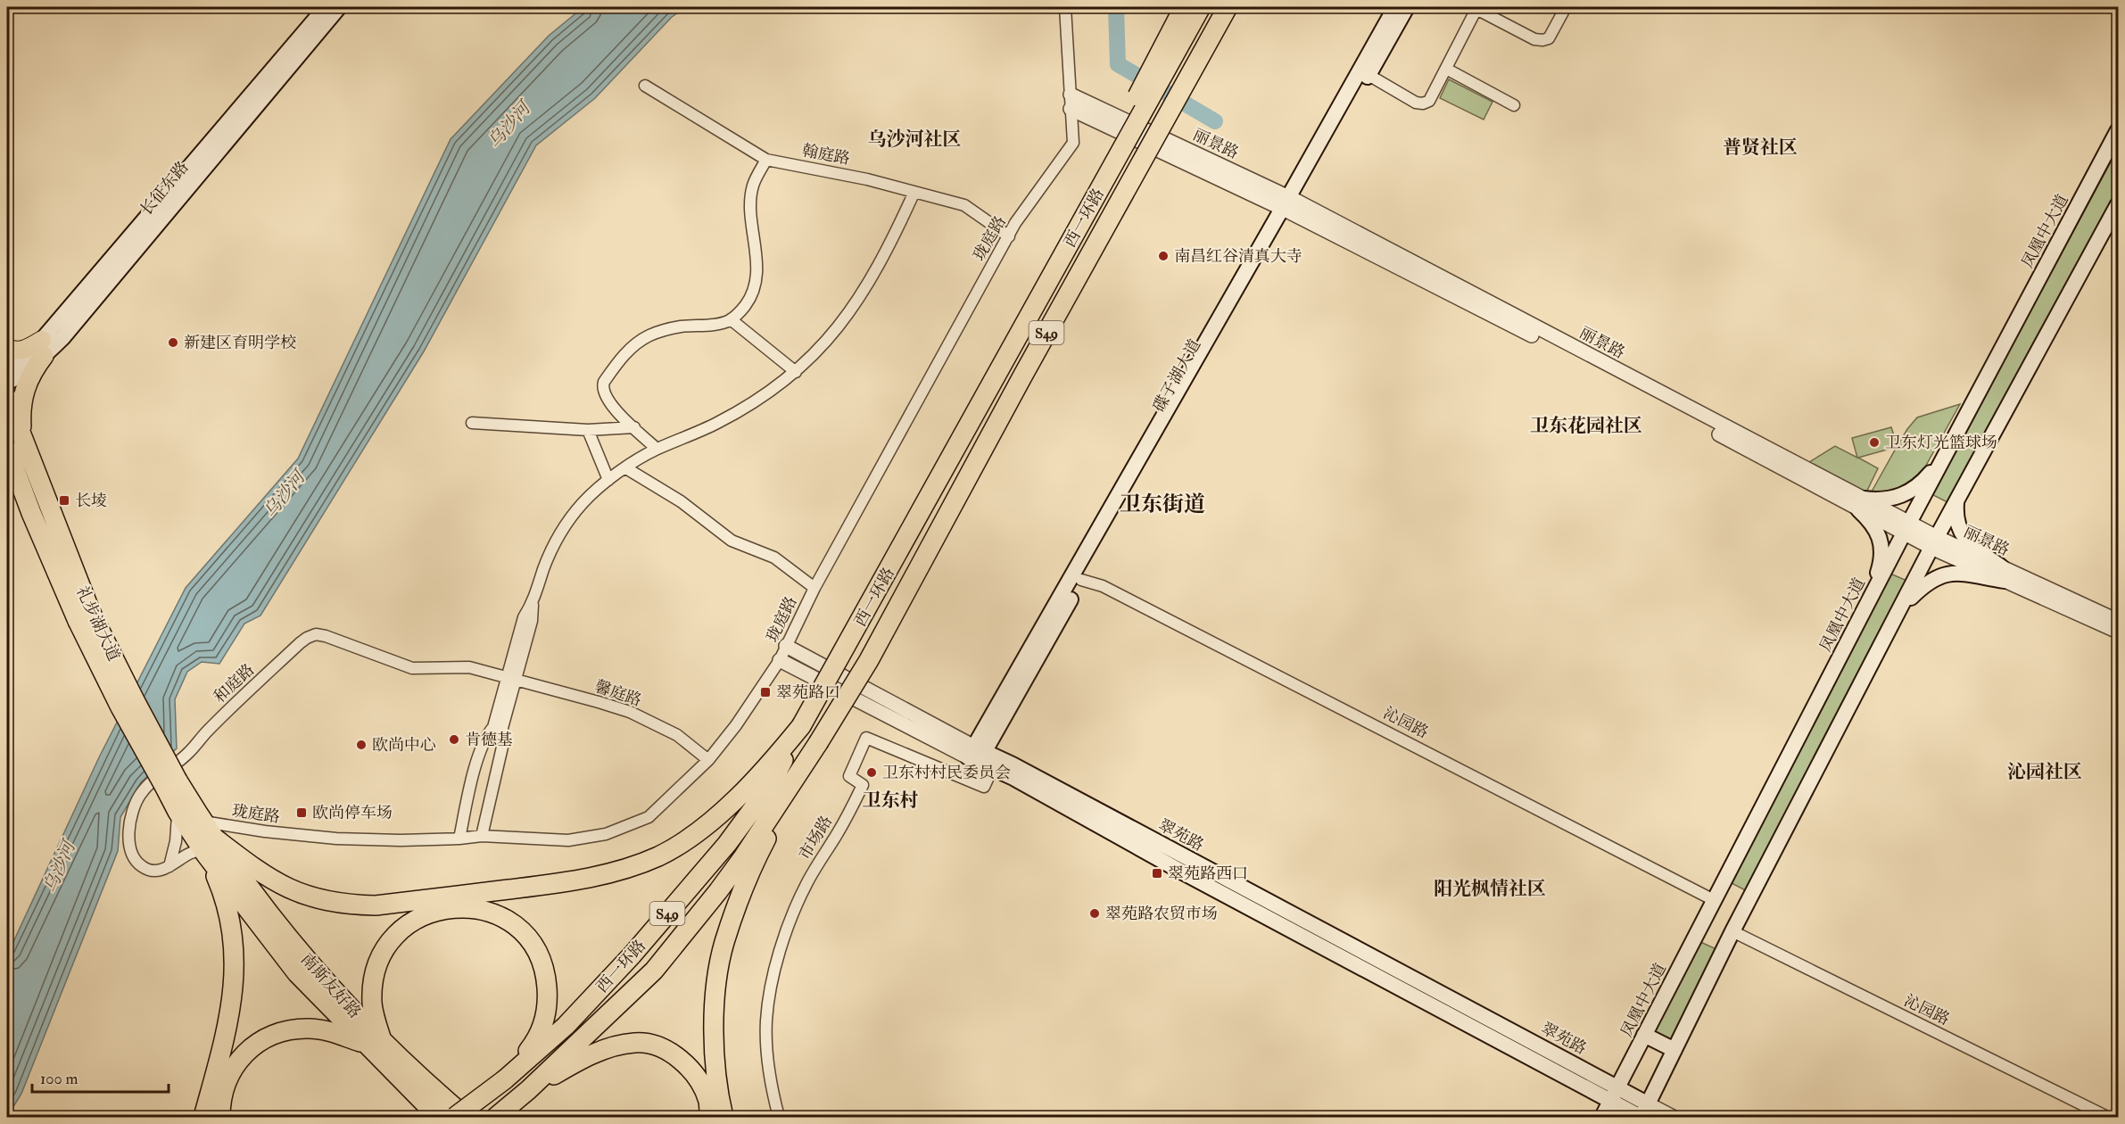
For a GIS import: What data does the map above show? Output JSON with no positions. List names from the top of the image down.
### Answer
{
  "streets": {
    "highway": [
      "西一环路",
      "S49",
      "礼步湖大道",
      "南斯友好路"
    ],
    "main road": [
      "长征东路",
      "凤凰中大道",
      "碟子湖大道",
      "翠苑路"
    ],
    "street": [
      "丽景路",
      "翰庭路",
      "珑庭路",
      "和庭路",
      "馨庭路",
      "沁园路",
      "市场路"
    ]
  },
  "crossings": [
    ["丽景路", "凤凰中大道"],
    ["丽景路", "珑庭路"],
    ["丽景路", "碟子湖大道"],
    ["翰庭路", "珑庭路"],
    ["凤凰中大道", "沁园路"],
    ["凤凰中大道", "翠苑路"],
    ["珑庭路", "礼步湖大道"],
    ["珑庭路", "馨庭路"],
    ["珑庭路", "翠苑路"],
    ["碟子湖大道", "沁园路"],
    ["碟子湖大道", "翠苑路"],
    ["碟子湖大道", "市场路"],
    ["礼步湖大道", "和庭路"],
    ["礼步湖大道", "南斯友好路"],
    ["和庭路", "馨庭路"],
    ["和庭路", "南斯友好路"],
    ["翠苑路", "市场路"]
  ],
  "districts": [
    "乌沙河社区",
    "普贤社区",
    "卫东花园社区",
    "卫东街道",
    "沁园社区",
    "卫东村",
    "阳光枫情社区"
  ],
  "water": ["乌沙河"],
  "places": {
    "other": [
      "南昌红谷清真大寺",
      "新建区育明学校",
      "卫东灯光篮球场",
      "肯德基",
      "欧尚中心",
      "卫东村村民委员会",
      "翠苑路农贸市场"
    ],
    "transit": [
      "长堎",
      "翠苑路口",
      "欧尚停车场",
      "翠苑路西口"
    ]
  },
  "scale_bar": "100 m"
}
